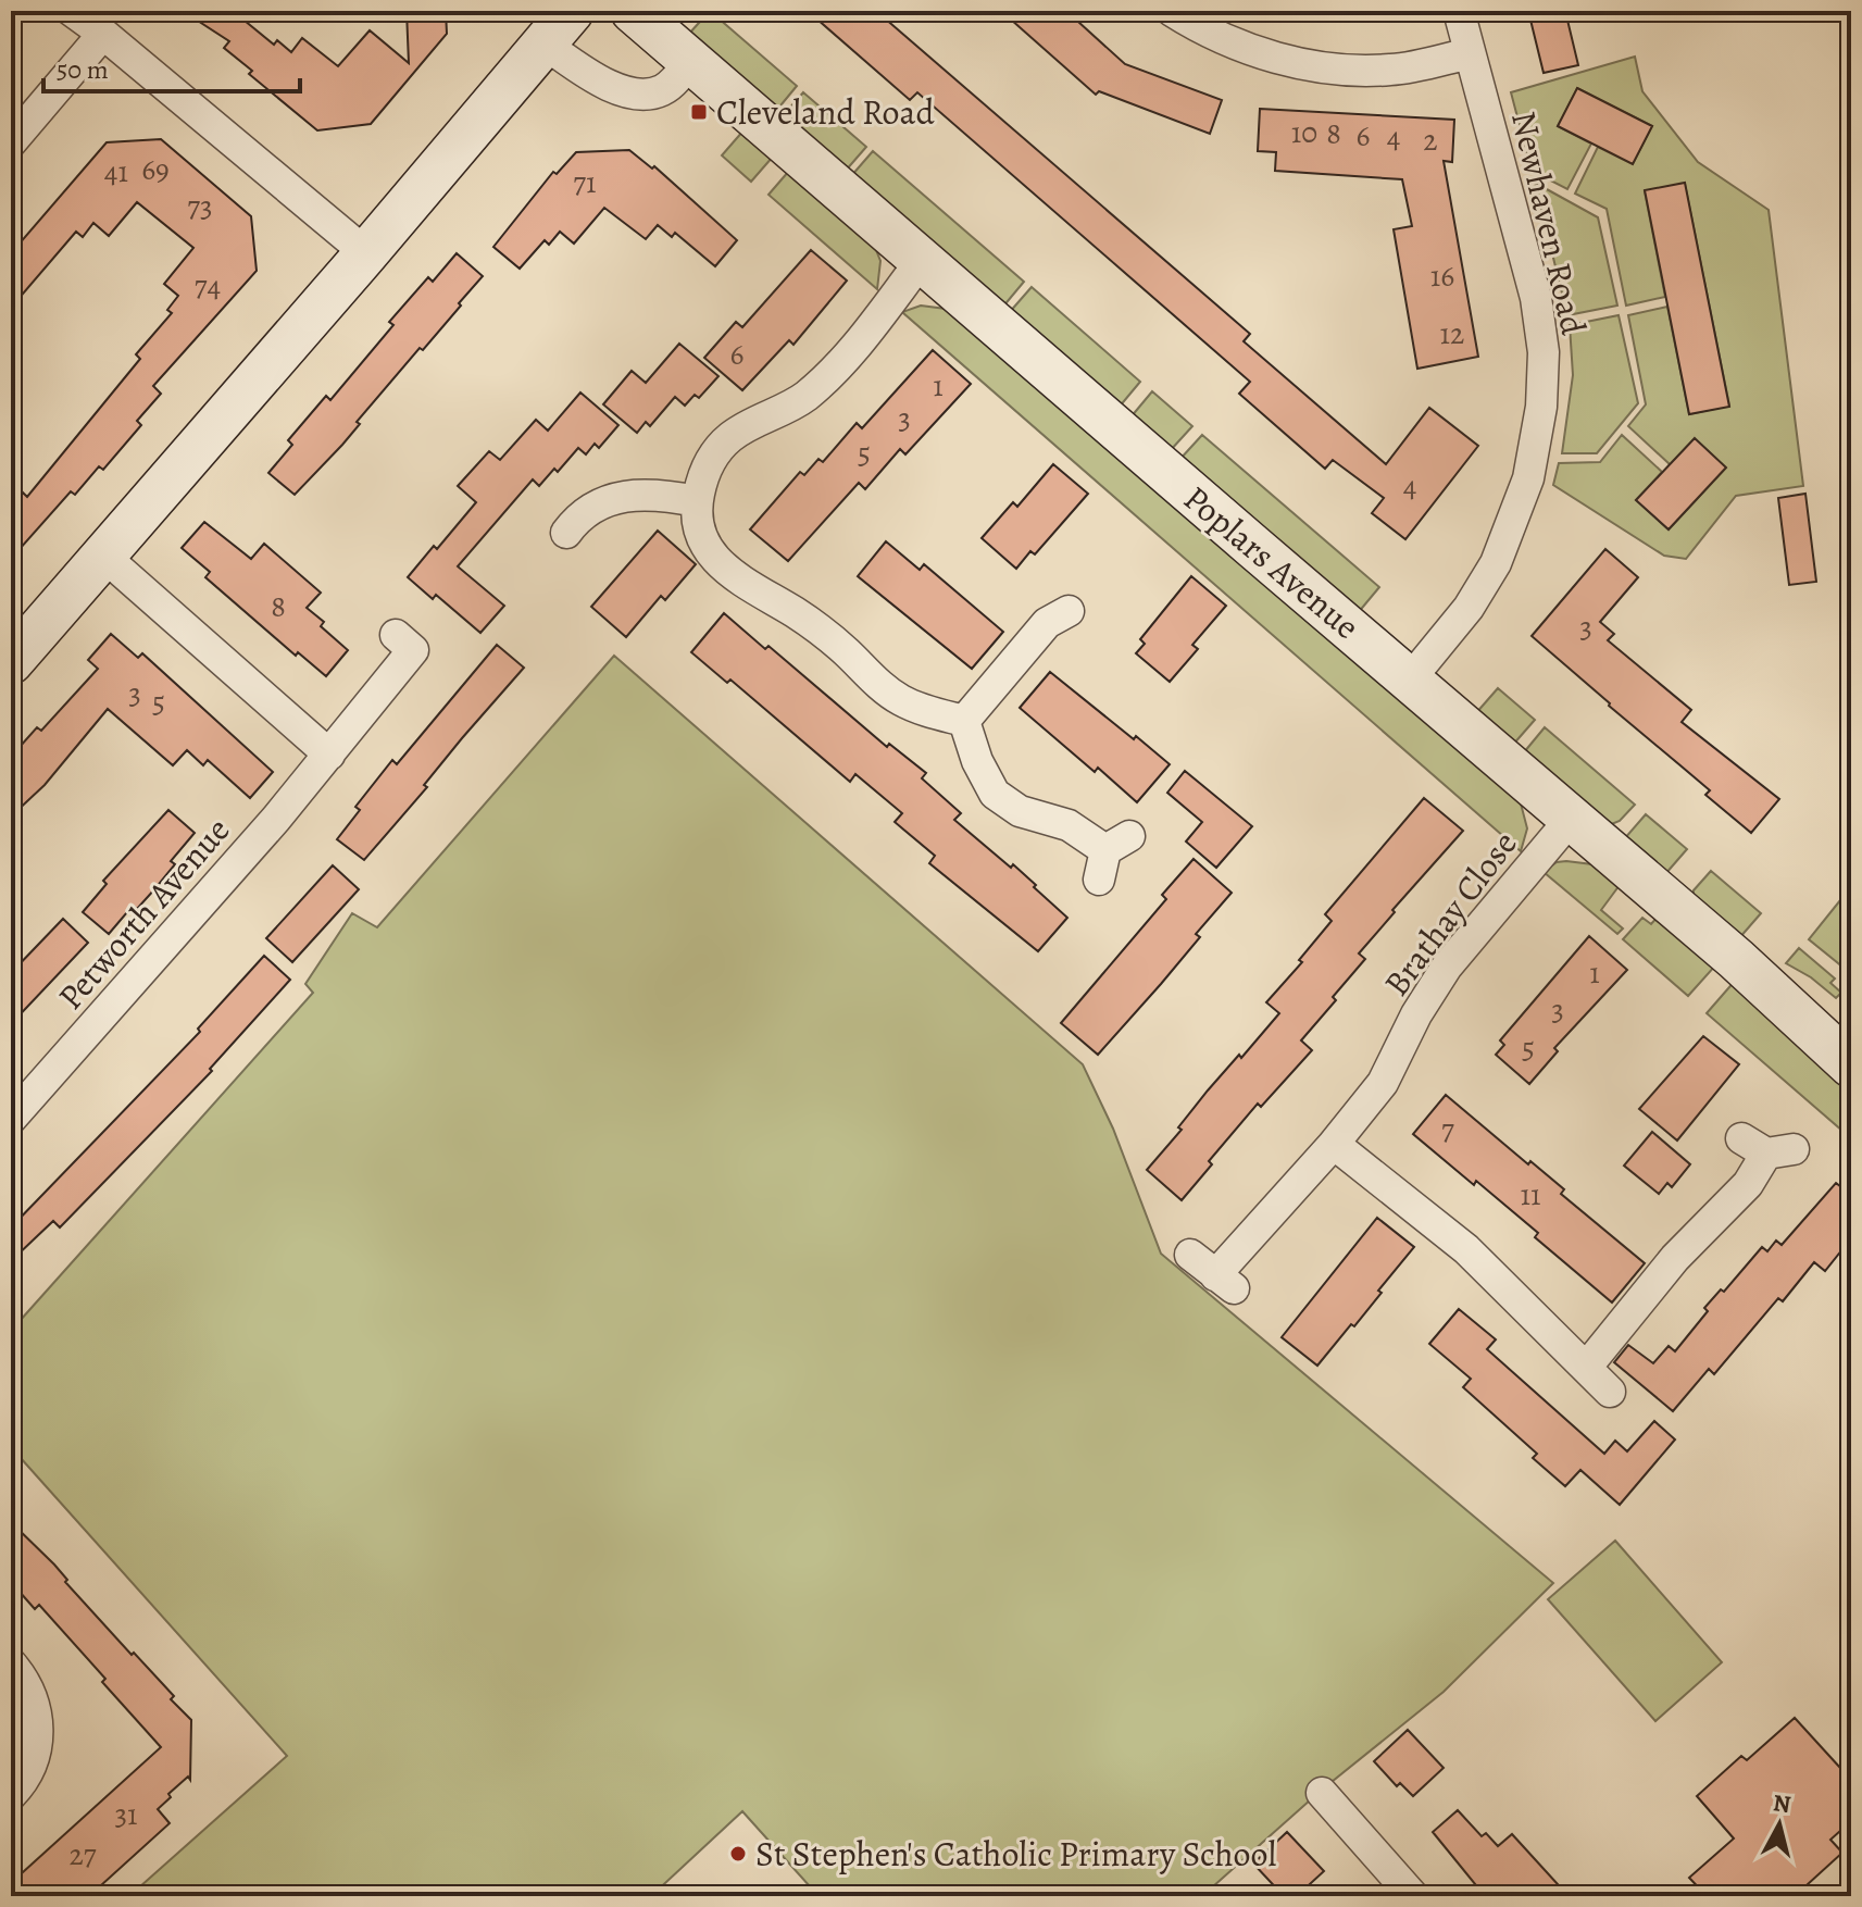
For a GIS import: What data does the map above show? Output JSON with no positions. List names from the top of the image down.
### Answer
{
  "streets": {
    "street": [
      "Newhaven Road",
      "Poplars Avenue",
      "Petworth Avenue",
      "Brathay Close"
    ]
  },
  "crossings": [
    ["Newhaven Road", "Poplars Avenue"],
    ["Poplars Avenue", "Brathay Close"]
  ],
  "places": {
    "transit": ["Cleveland Road"],
    "other": ["St Stephen's Catholic Primary School"]
  },
  "house_numbers": [
    "10",
    "8",
    "6",
    "4",
    "2",
    "69",
    "41",
    "71",
    "73",
    "16",
    "74",
    "12",
    "6",
    "1",
    "3",
    "5",
    "4",
    "8",
    "3",
    "3",
    "5",
    "1",
    "3",
    "5",
    "7",
    "11",
    "31",
    "27"
  ],
  "scale_bar": "50 m",
  "north": "top"
}
